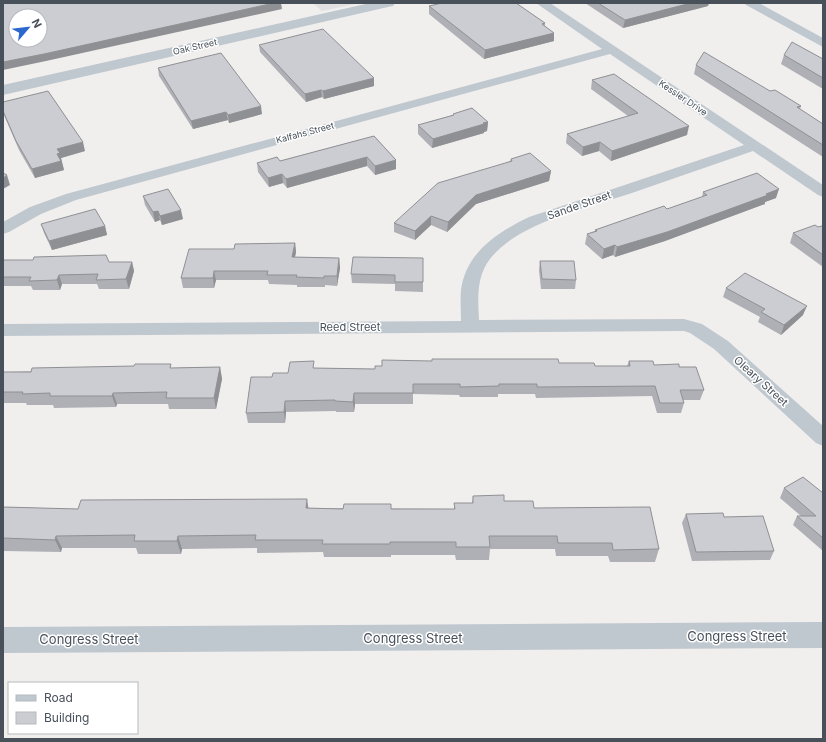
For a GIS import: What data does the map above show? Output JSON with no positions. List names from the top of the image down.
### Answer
{
  "streets": {
    "street": [
      "Oak Street",
      "Kessler Drive",
      "Kalfahs Street",
      "Sande Street",
      "Reed Street",
      "Oleary Street",
      "Congress Street"
    ]
  },
  "crossings": [
    ["Kessler Drive", "Kalfahs Street"],
    ["Kessler Drive", "Sande Street"],
    ["Sande Street", "Reed Street"],
    ["Reed Street", "Oleary Street"]
  ],
  "legend": ["Road", "Building"],
  "north": "top right"
}
